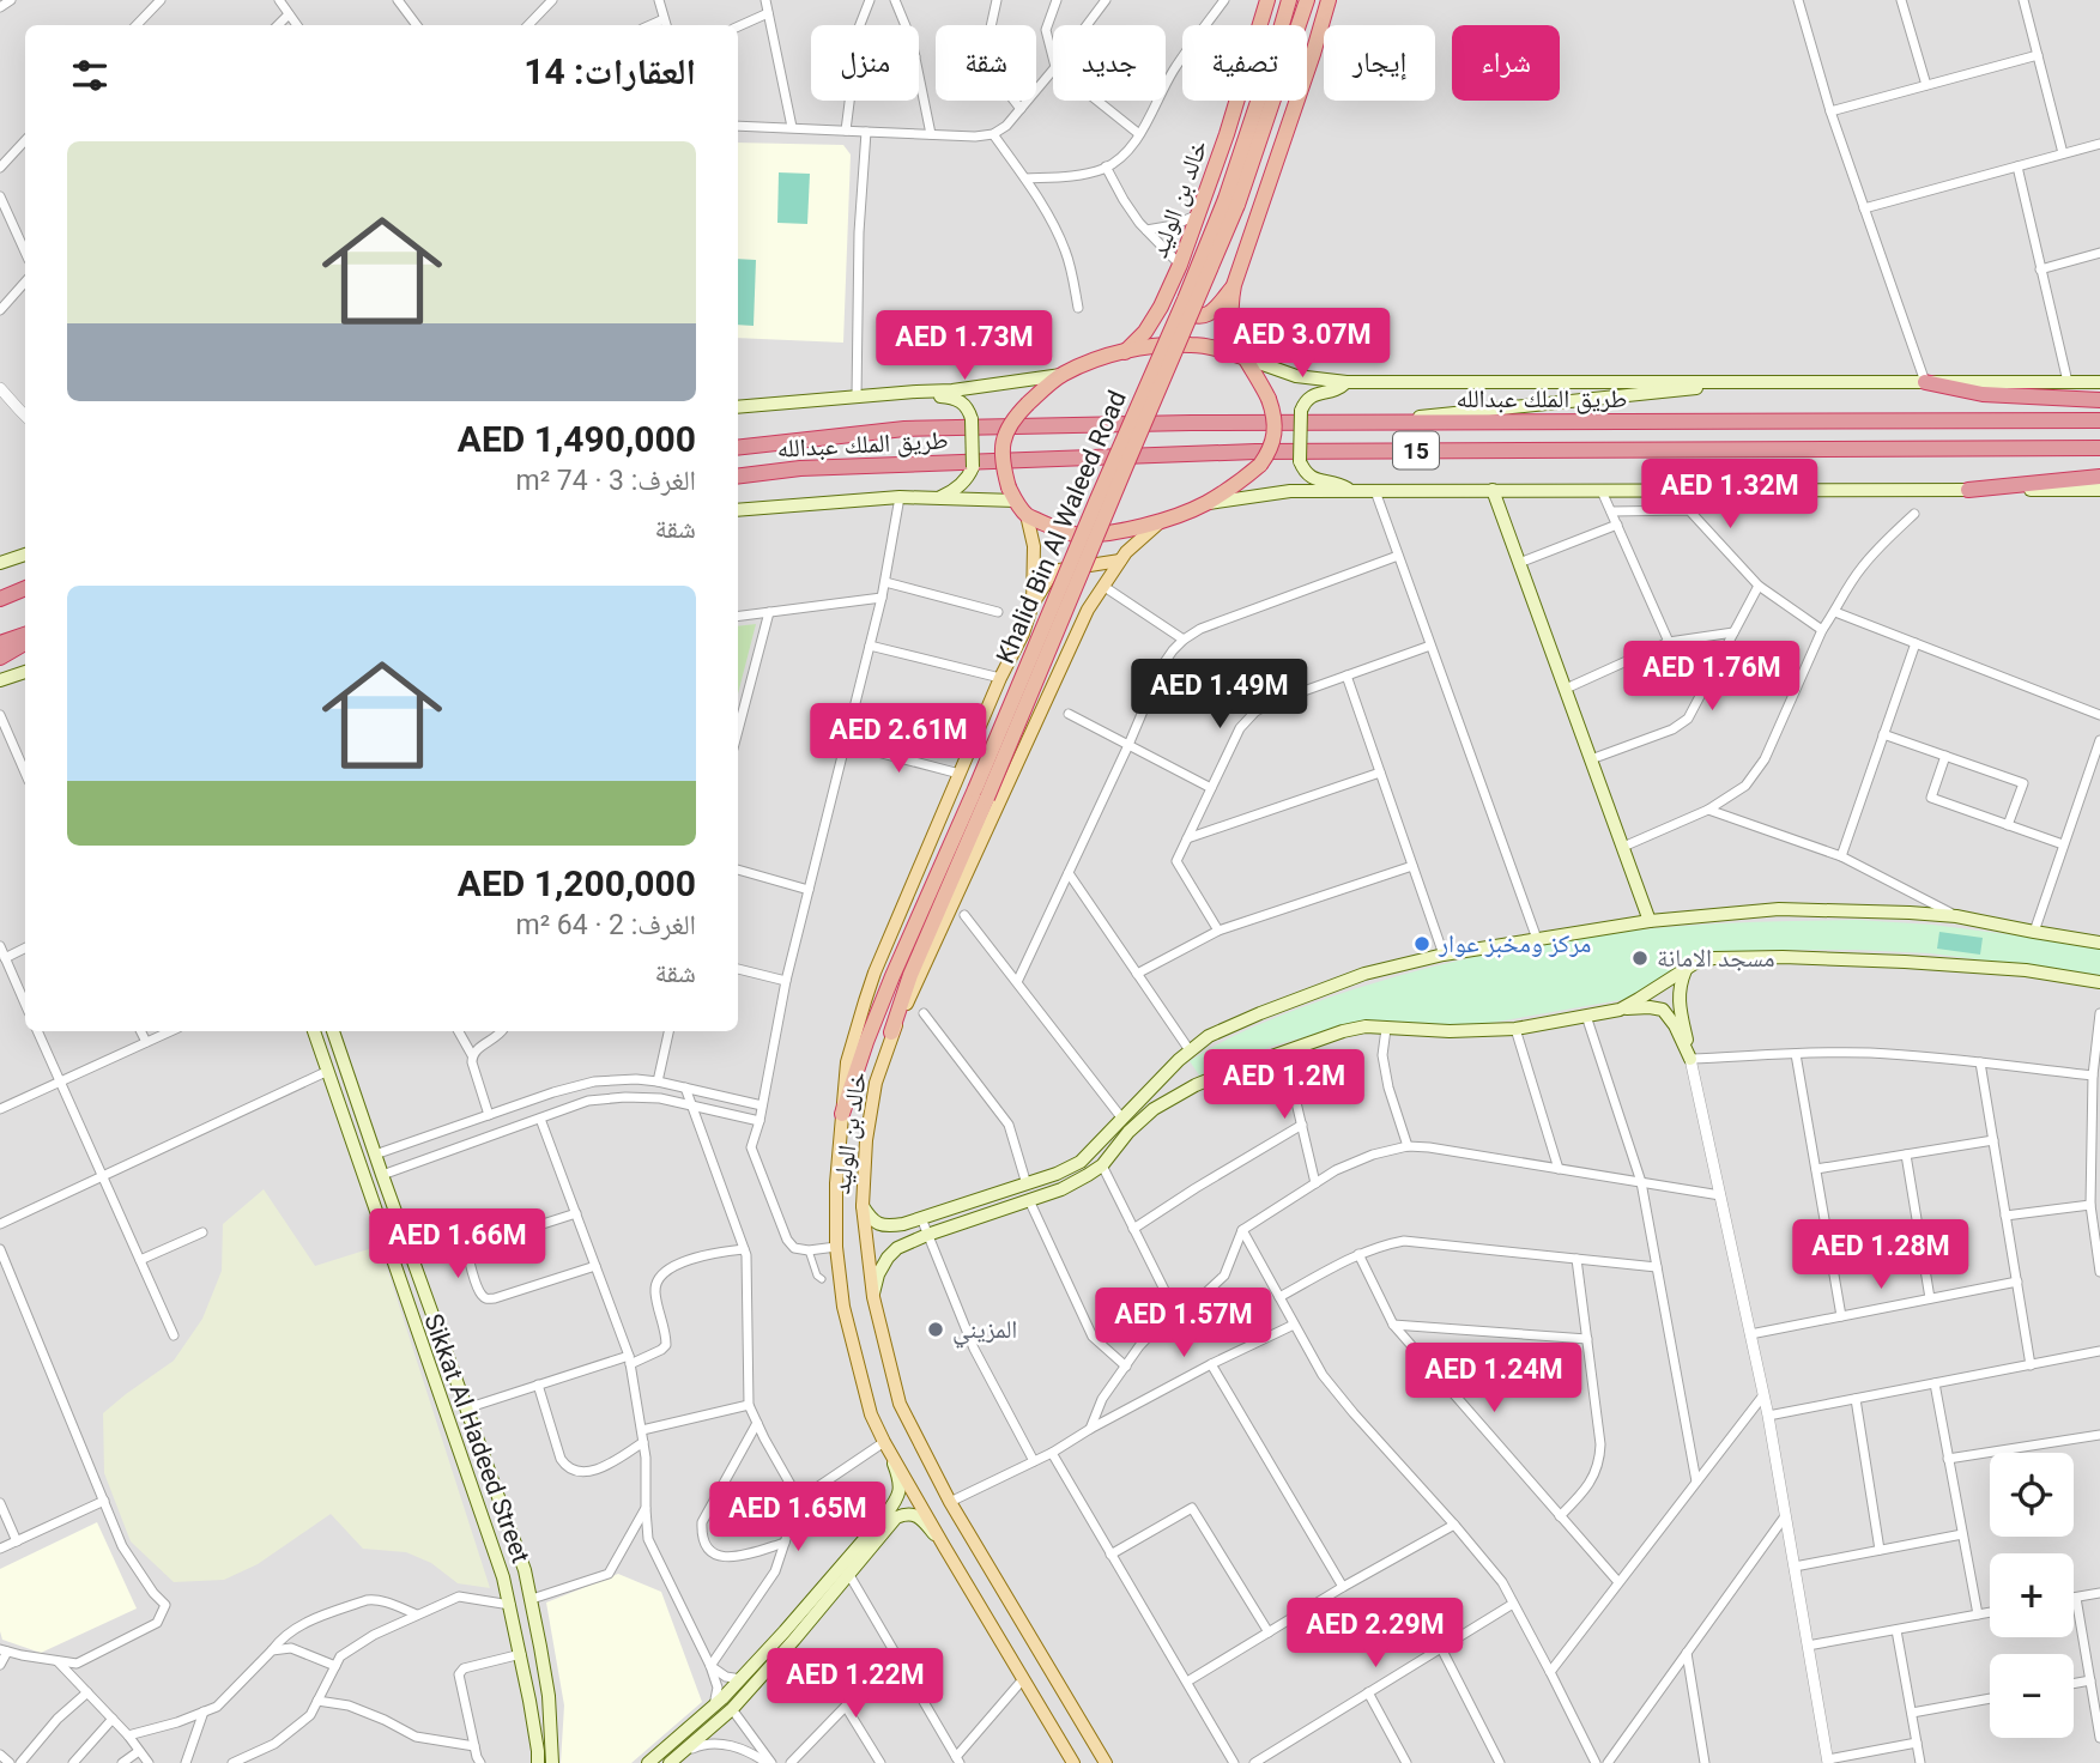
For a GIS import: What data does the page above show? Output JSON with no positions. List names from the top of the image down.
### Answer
{
  "streets": {
    "highway": [
      "خالد بن الوليد",
      "طريق الملك عبدالله",
      "15",
      "Khalid Bin Al Waleed Road"
    ],
    "main road": ["Sikkat Al Hadeed Street"]
  },
  "crossings": [
    ["خالد بن الوليد", "Khalid Bin Al Waleed Road"]
  ],
  "places": ["مركز ومخبز عوار", "مسجد الامانة", "المزيني"],
  "page": {
    "chip": [
      "شراء",
      "إيجار",
      "تصفية",
      "جديد",
      "شقة",
      "منزل"
    ],
    "heading": "العقارات: 14",
    "list": [
      {
        "name": "AED 1,490,000",
        "note": "الغرف: 3 · 74 m² · شقة"
      },
      {
        "name": "AED 1,200,000",
        "note": "الغرف: 2 · 64 m² · شقة"
      }
    ],
    "price": [
      "AED 3.07M",
      "AED 1.73M",
      "AED 1.32M",
      "AED 1.76M",
      "AED 1.49M",
      "AED 2.61M",
      "AED 1.2M",
      "AED 1.66M",
      "AED 1.28M",
      "AED 1.57M",
      "AED 1.24M",
      "AED 1.65M",
      "AED 2.29M",
      "AED 1.22M"
    ],
    "map_buttons": ["+", "−"]
  }
}
